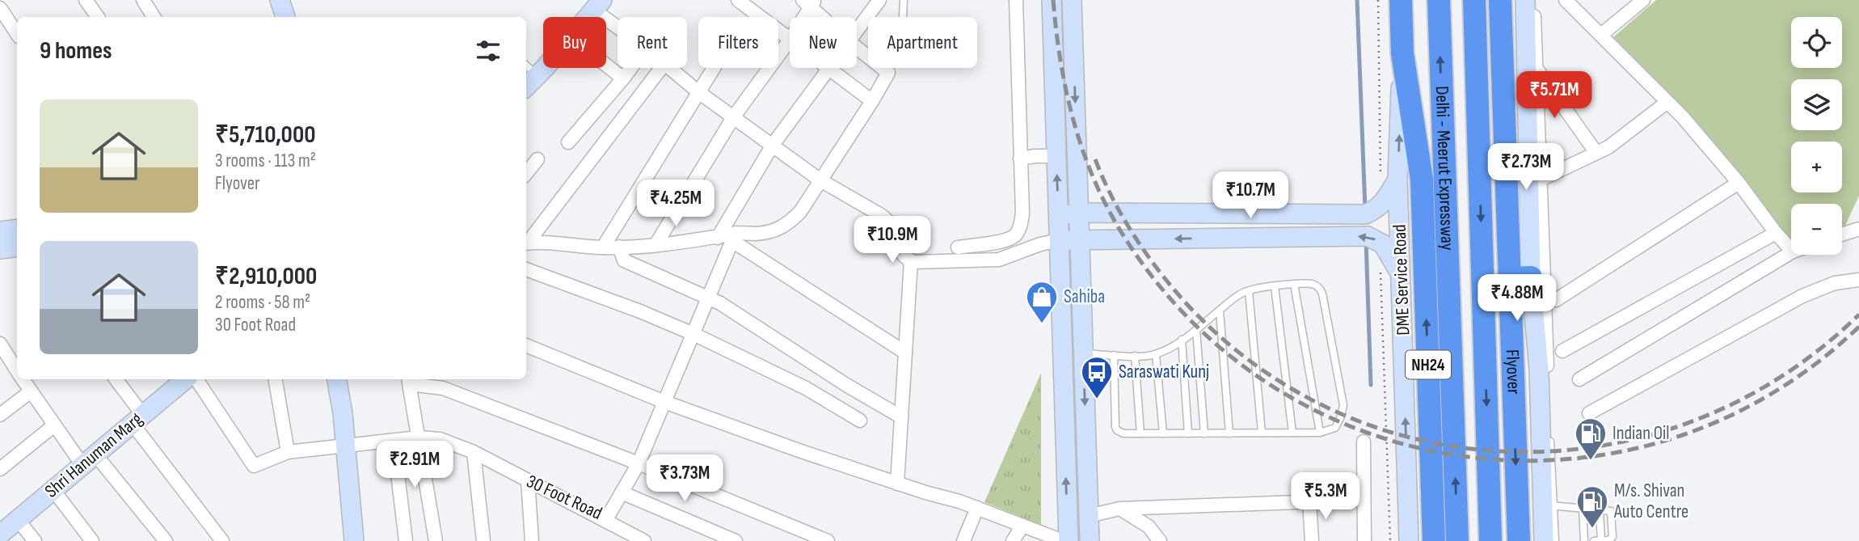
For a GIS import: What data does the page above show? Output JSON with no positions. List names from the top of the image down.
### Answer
{
  "streets": {
    "highway": ["Delhi - Meerut Expressway", "NH24", "Flyover"],
    "street": ["DME Service Road", "Shri Hanuman Marg", "30 Foot Road"]
  },
  "crossings": [
    ["DME Service Road", "NH24"]
  ],
  "places": {
    "shop": ["Sahiba"],
    "bus stop": ["Saraswati Kunj"],
    "fuel station": ["Indian Oil", "M/s. Shivan Auto Centre"]
  },
  "page": {
    "map_buttons": ["+", "−"],
    "chip": [
      "Buy",
      "Rent",
      "Filters",
      "New",
      "Apartment"
    ],
    "heading": "9 homes",
    "price": [
      "₹5.71M",
      "₹2.73M",
      "₹10.7M",
      "₹4.25M",
      "₹10.9M",
      "₹4.88M",
      "₹2.91M",
      "₹3.73M",
      "₹5.3M"
    ],
    "list": [
      {
        "name": "₹5,710,000",
        "note": "3 rooms · 113 m² · Flyover"
      },
      {
        "name": "₹2,910,000",
        "note": "2 rooms · 58 m² · 30 Foot Road"
      }
    ]
  }
}
